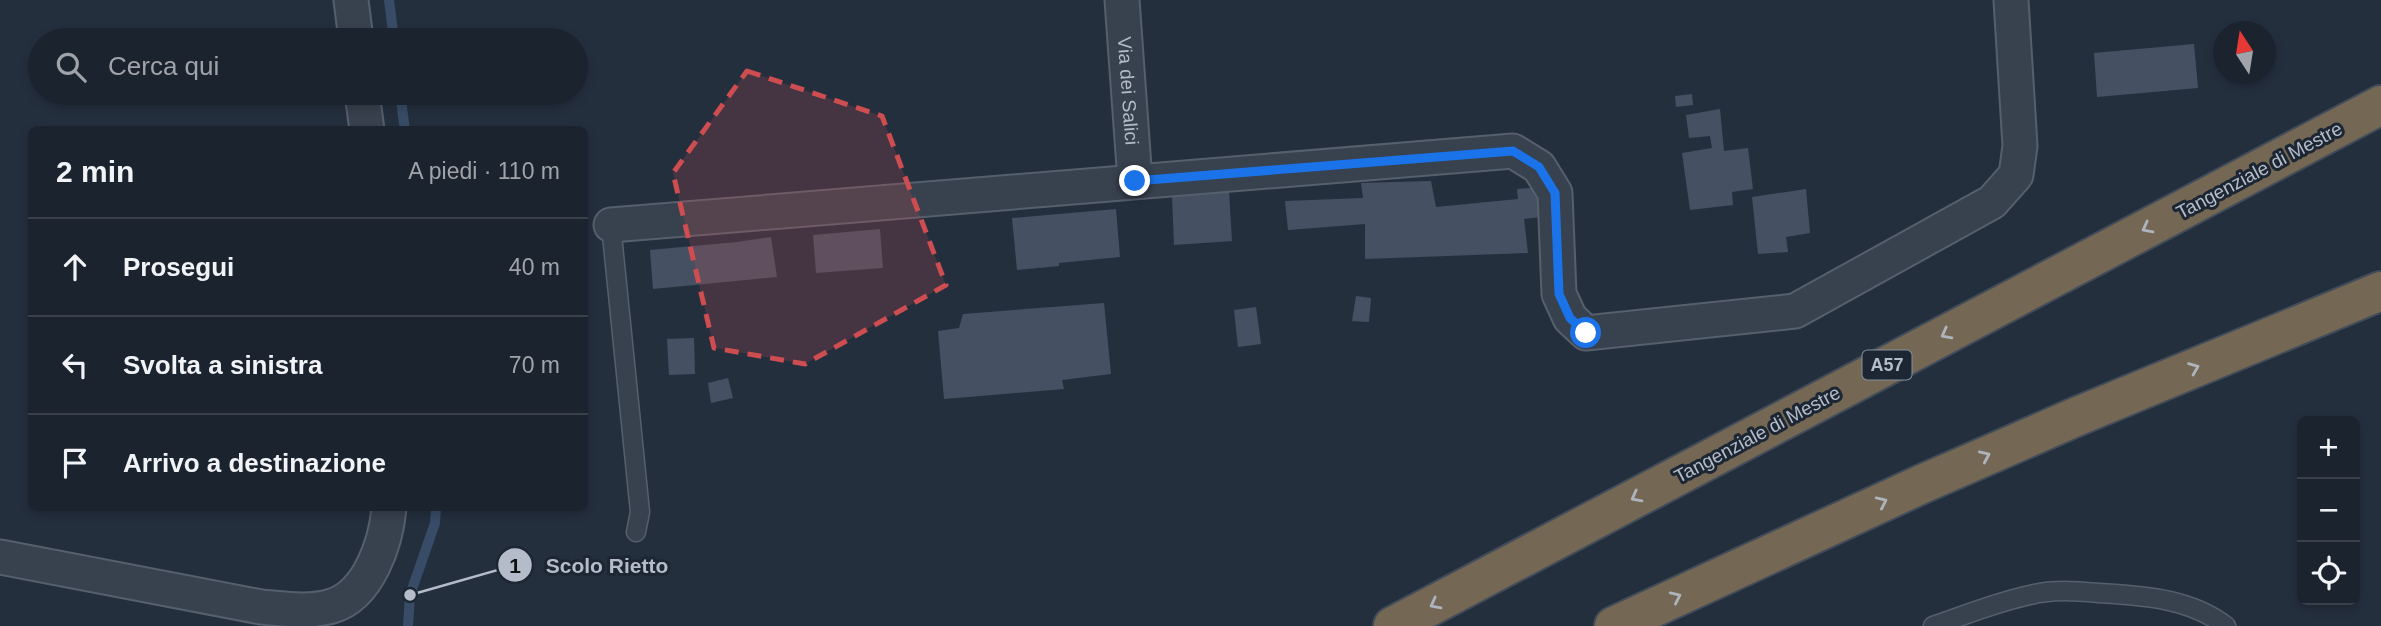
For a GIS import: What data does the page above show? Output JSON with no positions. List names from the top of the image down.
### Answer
{
  "streets": {
    "highway": ["Tangenziale di Mestre", "A57"],
    "street": ["Via dei Salici"]
  },
  "places": ["Scolo Rietto"],
  "north": "top",
  "page": {
    "search": "Cerca qui",
    "heading": ["2 min", "A piedi · 110 m"],
    "list": [
      ["Prosegui", "40 m"],
      ["Svolta a sinistra", "70 m"],
      "Arrivo a destinazione"
    ],
    "map_buttons": ["+", "−"]
  }
}
